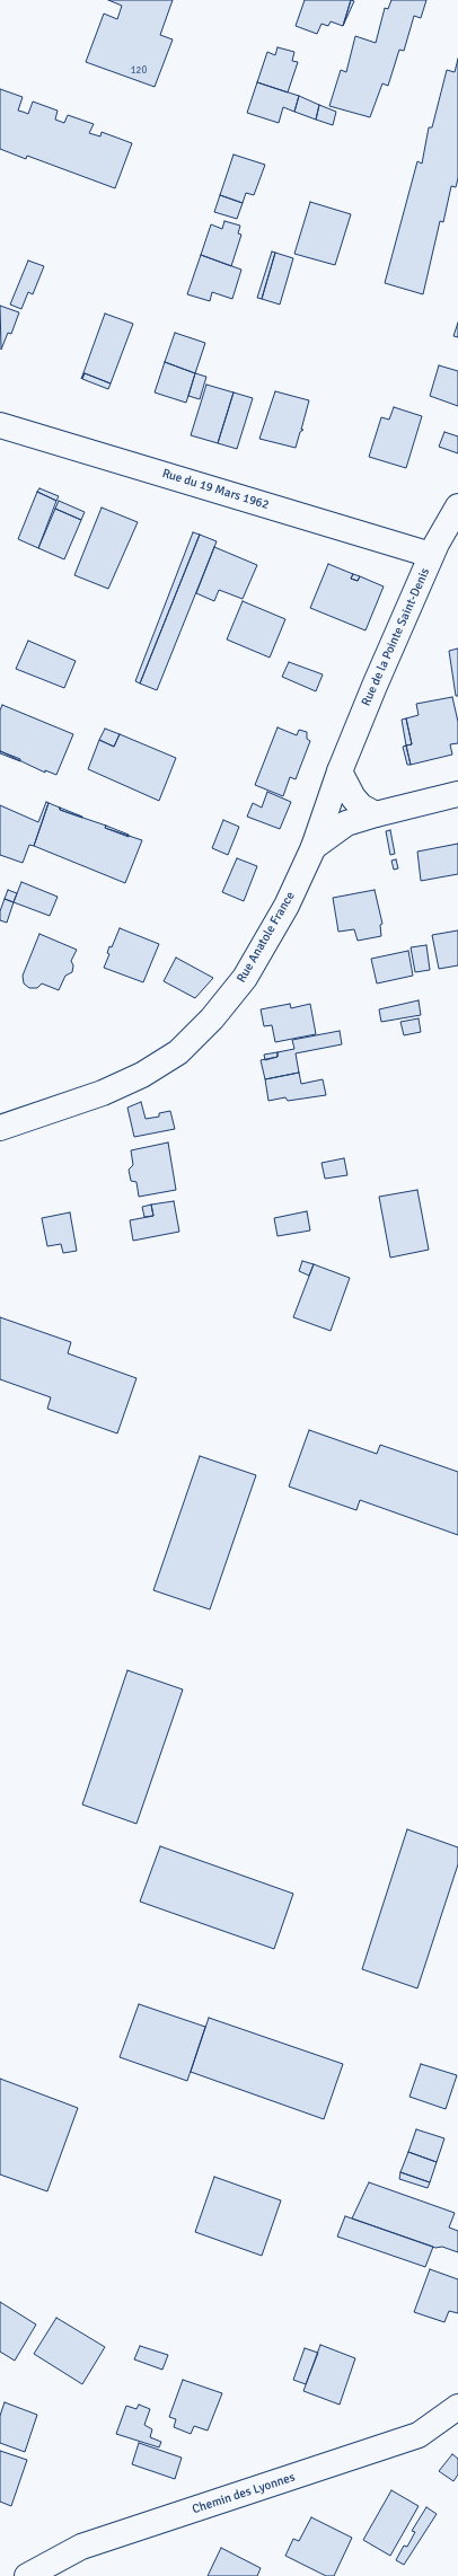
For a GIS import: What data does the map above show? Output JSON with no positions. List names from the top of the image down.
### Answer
{
  "streets": {
    "street": [
      "Rue du 19 Mars 1962",
      "Rue de la Pointe Saint-Denis",
      "Rue Anatole France",
      "Chemin des Lyonnes"
    ]
  },
  "crossings": [
    ["Rue du 19 Mars 1962", "Rue de la Pointe Saint-Denis"],
    ["Rue de la Pointe Saint-Denis", "Rue Anatole France"]
  ],
  "house_numbers": ["120"]
}
